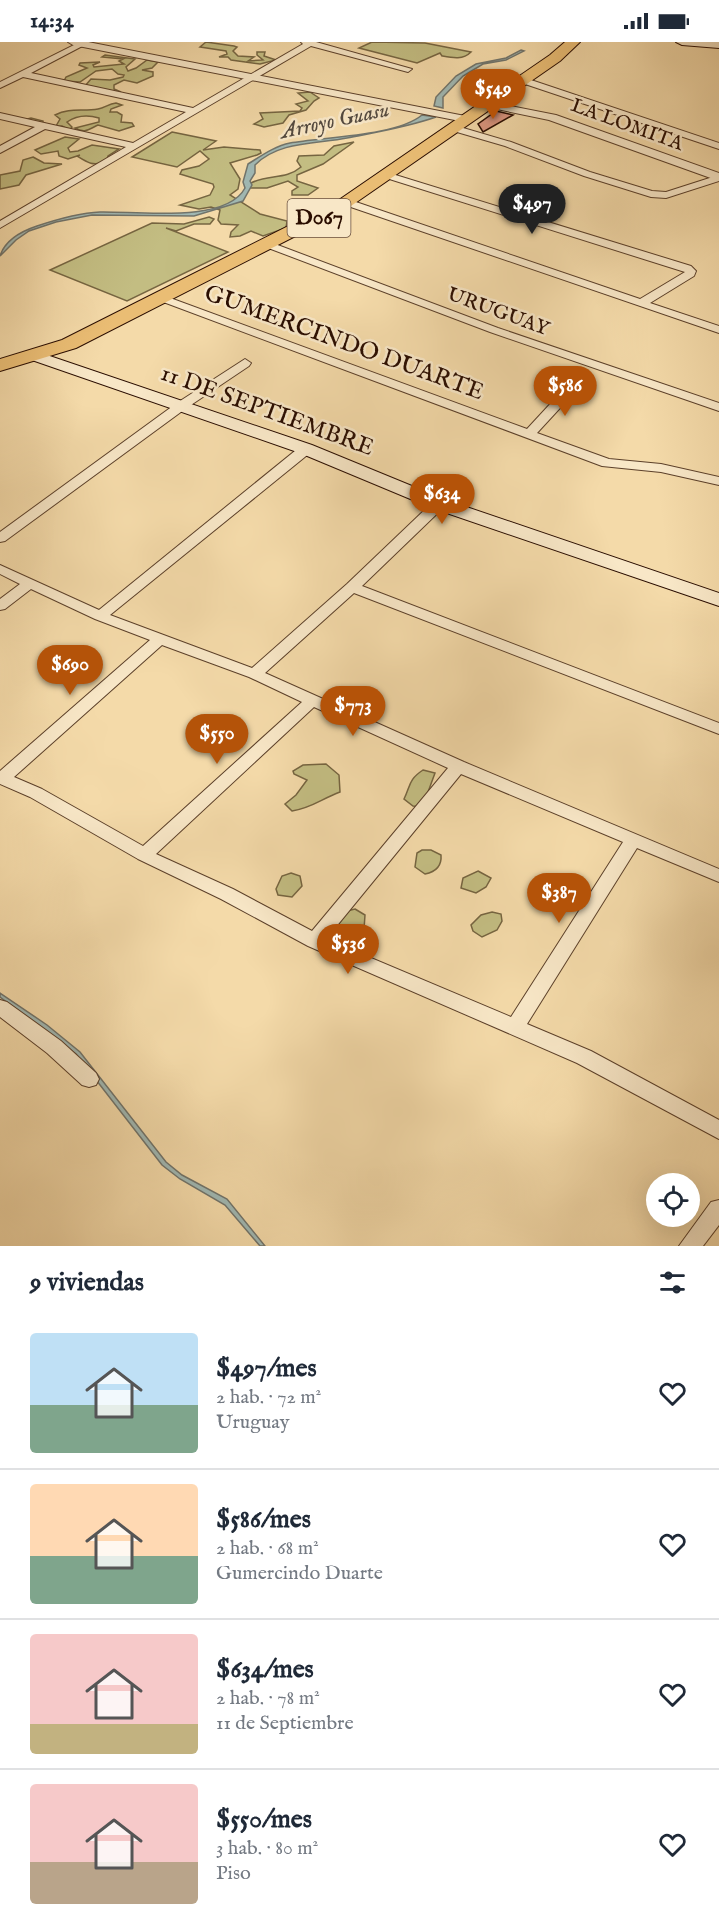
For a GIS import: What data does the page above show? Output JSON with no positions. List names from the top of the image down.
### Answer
{
  "streets": {
    "main road": ["D067", "11 DE SEPTIEMBRE"],
    "street": ["LA LOMITA", "URUGUAY", "GUMERCINDO DUARTE"]
  },
  "crossings": [
    ["LA LOMITA", "D067"],
    ["D067", "URUGUAY"],
    ["D067", "GUMERCINDO DUARTE"],
    ["D067", "11 DE SEPTIEMBRE"]
  ],
  "water": ["Arroyo Guasu"],
  "page": {
    "status": "14:34",
    "price": [
      "$549",
      "$497",
      "$586",
      "$634",
      "$690",
      "$773",
      "$550",
      "$387",
      "$536"
    ],
    "heading": "9 viviendas",
    "list": [
      {
        "name": "$497/mes",
        "note": "2 hab. · 72 m² · Uruguay"
      },
      {
        "name": "$586/mes",
        "note": "2 hab. · 68 m² · Gumercindo Duarte"
      },
      {
        "name": "$634/mes",
        "note": "2 hab. · 78 m² · 11 de Septiembre"
      },
      {
        "name": "$550/mes",
        "note": "3 hab. · 80 m² · Piso"
      }
    ]
  }
}
